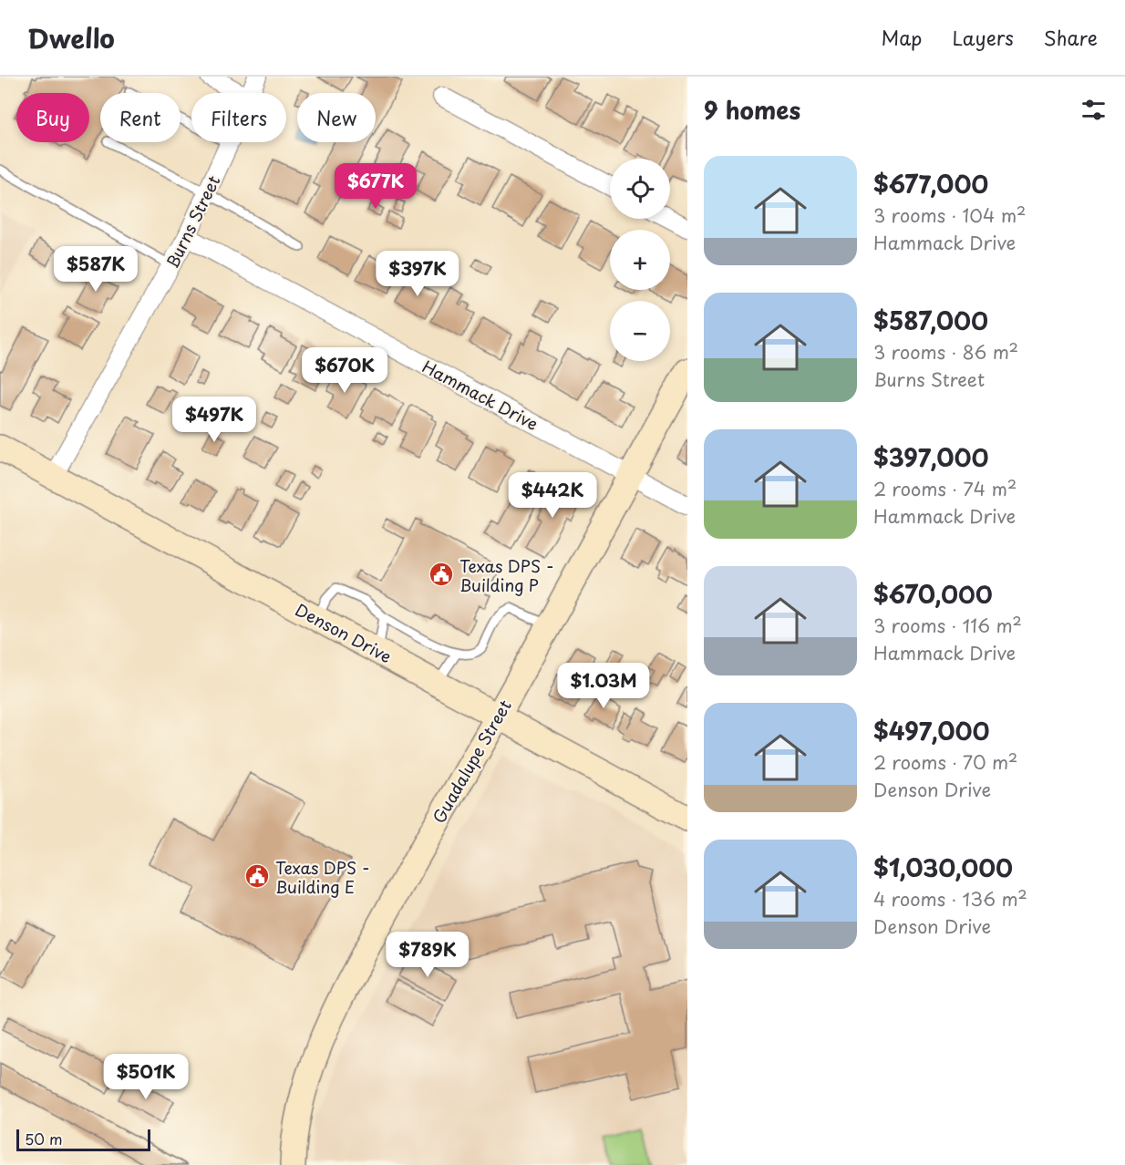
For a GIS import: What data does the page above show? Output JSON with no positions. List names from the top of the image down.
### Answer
{
  "streets": {
    "street": [
      "Burns Street",
      "Hammack Drive",
      "Denson Drive",
      "Guadalupe Street"
    ]
  },
  "crossings": [
    ["Burns Street", "Hammack Drive"],
    ["Burns Street", "Denson Drive"],
    ["Hammack Drive", "Guadalupe Street"],
    ["Denson Drive", "Guadalupe Street"]
  ],
  "places": {
    "public building": ["Texas DPS - Building P", "Texas DPS - Building E"]
  },
  "scale_bar": "50 m",
  "page": {
    "header": "Dwello",
    "nav": ["Map", "Layers", "Share"],
    "heading": "9 homes",
    "chip": [
      "Buy",
      "Rent",
      "Filters",
      "New"
    ],
    "list": [
      {
        "name": "$677,000",
        "note": "3 rooms · 104 m² · Hammack Drive"
      },
      {
        "name": "$587,000",
        "note": "3 rooms · 86 m² · Burns Street"
      },
      {
        "name": "$397,000",
        "note": "2 rooms · 74 m² · Hammack Drive"
      },
      {
        "name": "$670,000",
        "note": "3 rooms · 116 m² · Hammack Drive"
      },
      {
        "name": "$497,000",
        "note": "2 rooms · 70 m² · Denson Drive"
      },
      {
        "name": "$1,030,000",
        "note": "4 rooms · 136 m² · Denson Drive"
      }
    ],
    "map_buttons": ["+", "−"],
    "price": [
      "$677K",
      "$587K",
      "$397K",
      "$670K",
      "$497K",
      "$442K",
      "$1.03M",
      "$789K",
      "$501K"
    ],
    "scale": "50 m"
  }
}
